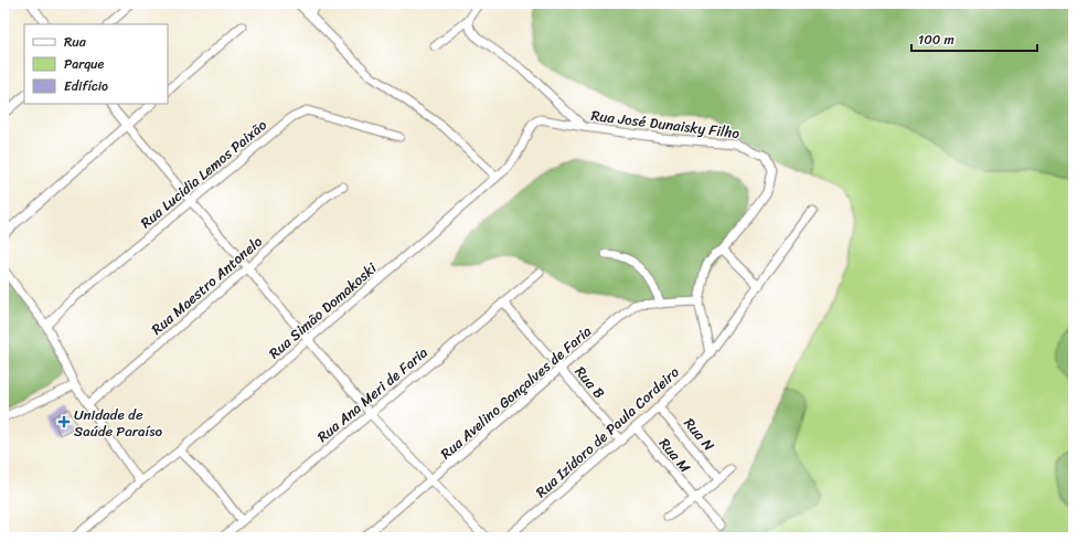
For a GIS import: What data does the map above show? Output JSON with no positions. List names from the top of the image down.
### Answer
{
  "streets": {
    "street": [
      "Rua José Dunaisky Filho",
      "Rua Lucidia Lemos Paixão",
      "Rua Maestro Antonelo",
      "Rua Simão Domakoski",
      "Rua B",
      "Rua Avelino Gonçalves de Faria",
      "Rua Ana Meri de Faria",
      "Rua Izidoro de Paula Cordeiro",
      "Rua N",
      "Rua M"
    ]
  },
  "crossings": [
    ["Rua José Dunaisky Filho", "Rua Simão Domakoski"],
    ["Rua José Dunaisky Filho", "Rua Avelino Gonçalves de Faria"],
    ["Rua B", "Rua Avelino Gonçalves de Faria"],
    ["Rua B", "Rua Ana Meri de Faria"],
    ["Rua B", "Rua Izidoro de Paula Cordeiro"],
    ["Rua Izidoro de Paula Cordeiro", "Rua N"],
    ["Rua Izidoro de Paula Cordeiro", "Rua M"]
  ],
  "places": {
    "health": ["Unidade de Saúde Paraíso"]
  },
  "legend": ["Rua", "Parque", "Edifício"],
  "scale_bar": "100 m"
}
